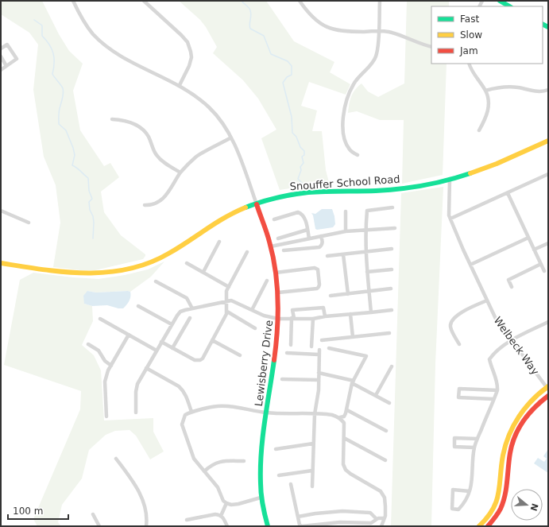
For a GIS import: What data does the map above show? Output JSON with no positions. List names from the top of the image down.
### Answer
{
  "streets": {
    "street": ["Snouffer School Road", "Welbeck Way", "Lewisberry Drive"]
  },
  "crossings": [
    ["Snouffer School Road", "Welbeck Way"],
    ["Snouffer School Road", "Lewisberry Drive"]
  ],
  "legend": ["Fast", "Slow", "Jam"],
  "scale_bar": "100 m",
  "north": "right"
}
